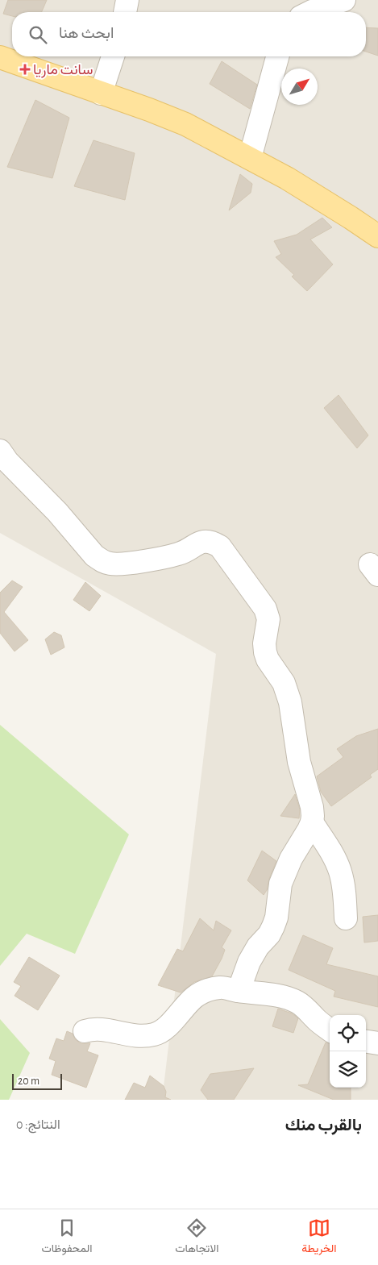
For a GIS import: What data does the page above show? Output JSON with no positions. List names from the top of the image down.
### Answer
{
  "places": {
    "health": ["سانت ماريا"]
  },
  "scale_bar": "20 m",
  "north": "top right",
  "page": {
    "search": "ابحث هنا",
    "scale": "20 m",
    "heading": ["بالقرب منك", "النتائج: 0"],
    "nav": ["الخريطة", "الاتجاهات", "المحفوظات"]
  }
}
